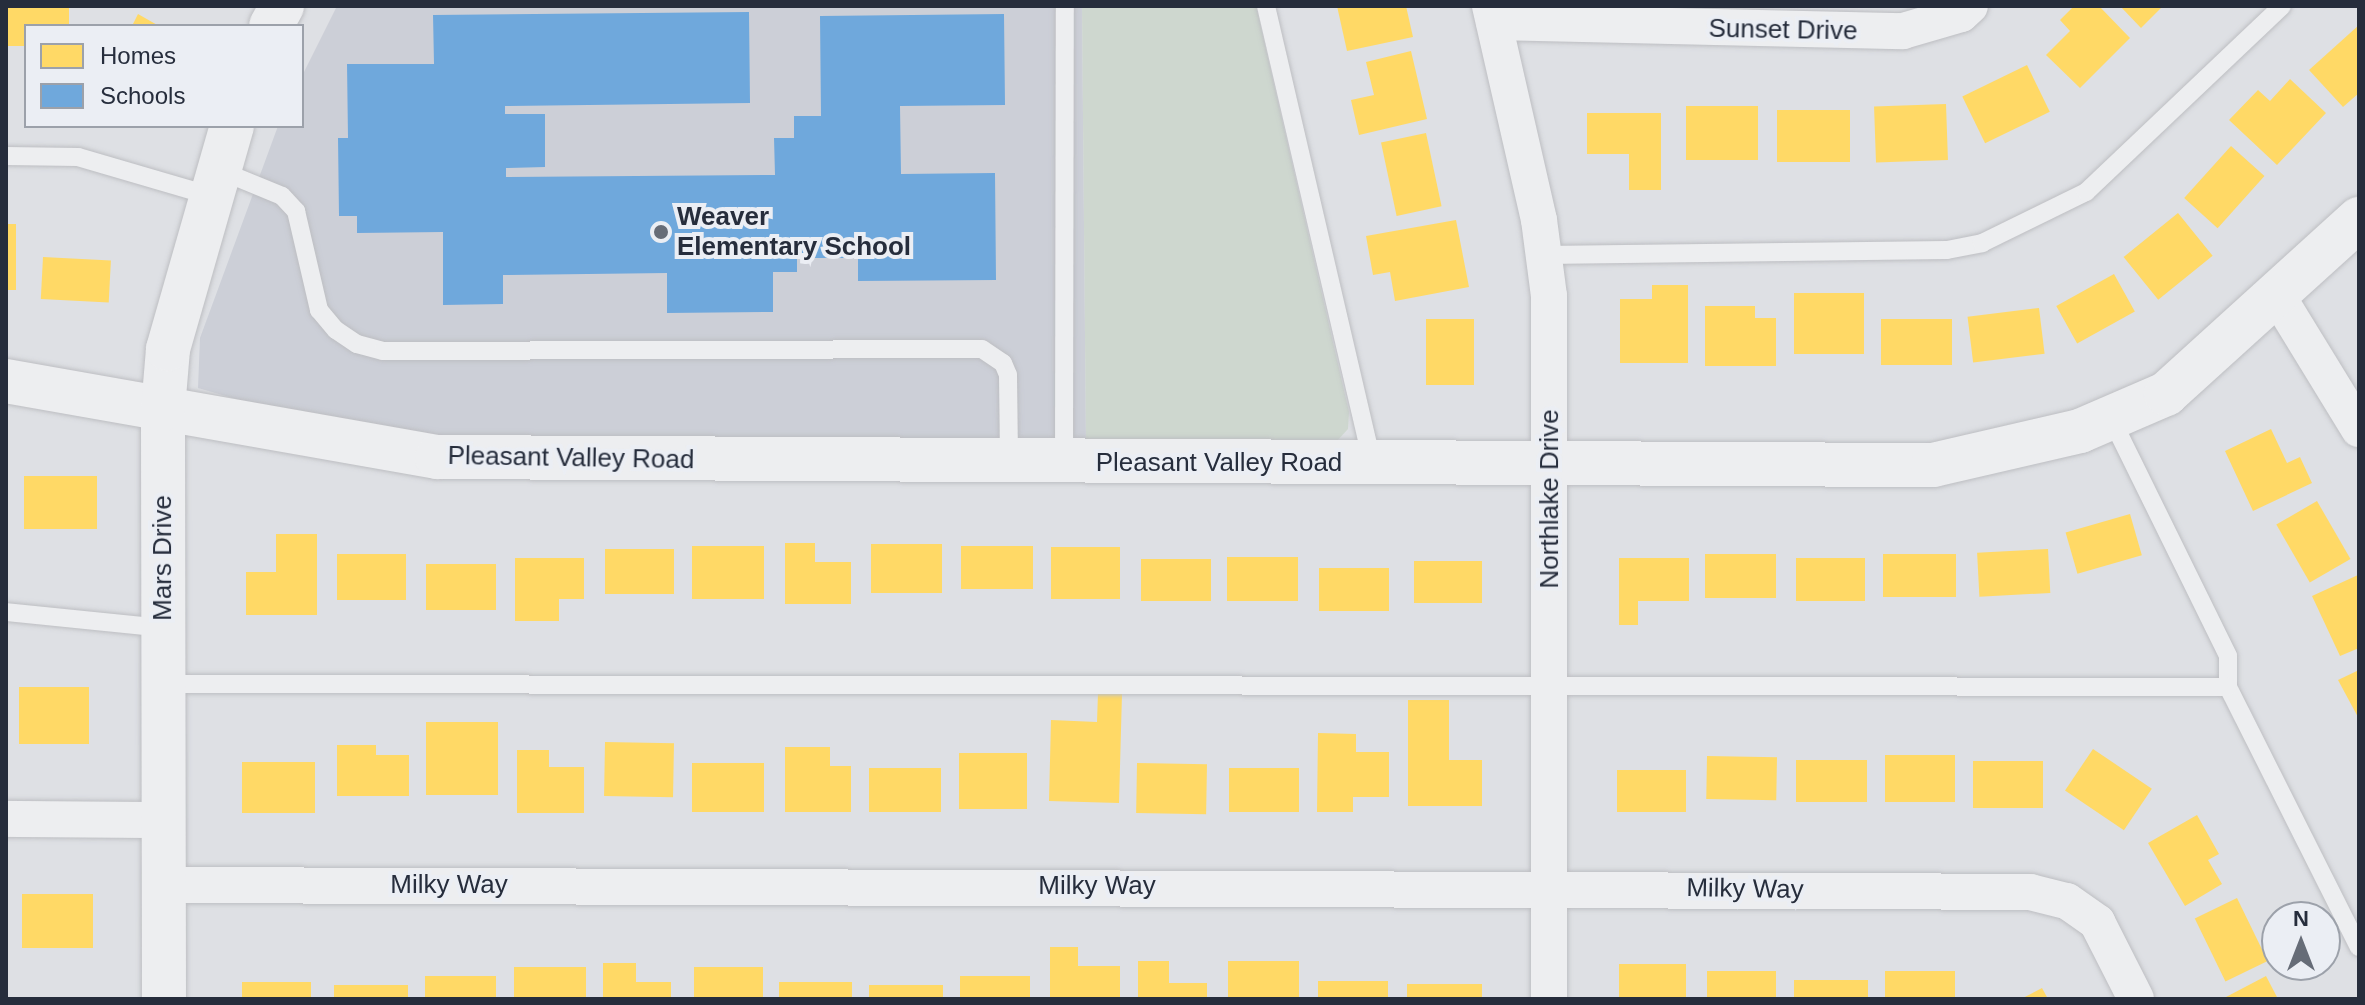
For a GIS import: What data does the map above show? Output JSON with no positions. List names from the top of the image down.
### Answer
{
  "streets": {
    "street": [
      "Sunset Drive",
      "Pleasant Valley Road",
      "Northlake Drive",
      "Mars Drive",
      "Milky Way"
    ]
  },
  "crossings": [
    ["Sunset Drive", "Northlake Drive"],
    ["Pleasant Valley Road", "Northlake Drive"],
    ["Pleasant Valley Road", "Mars Drive"],
    ["Northlake Drive", "Milky Way"],
    ["Mars Drive", "Milky Way"]
  ],
  "places": ["Weaver Elementary School"],
  "legend": ["Homes", "Schools"],
  "north": "top"
}
